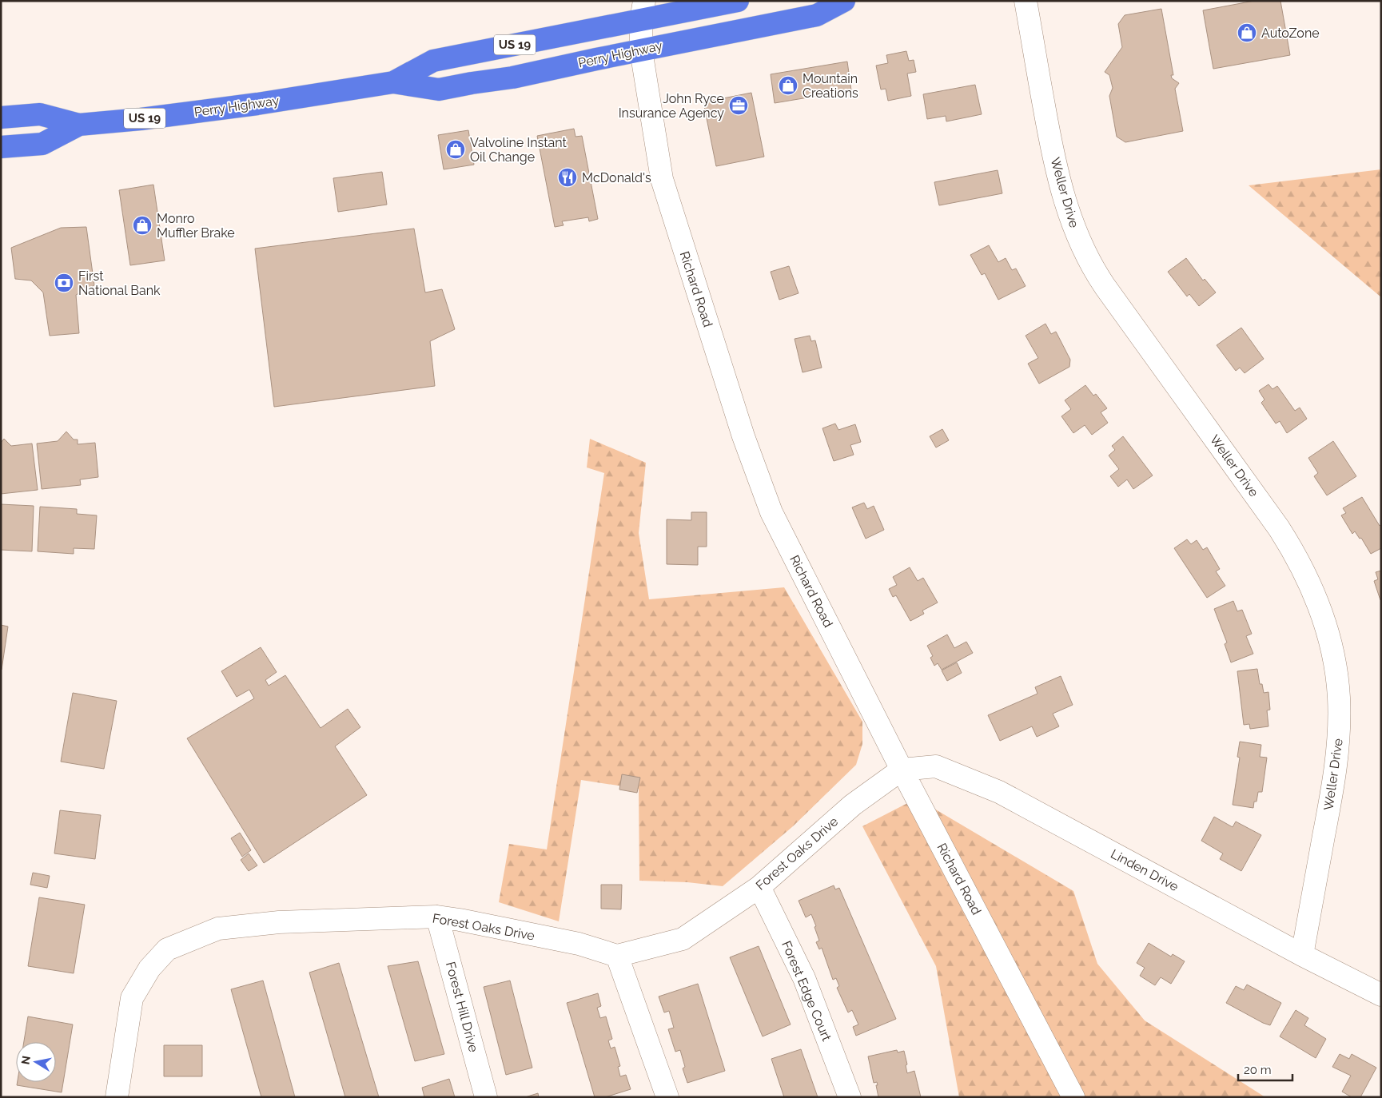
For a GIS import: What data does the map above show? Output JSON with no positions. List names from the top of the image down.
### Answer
{
  "streets": {
    "highway": ["US 19", "Perry Highway"],
    "street": [
      "Weller Drive",
      "Richard Road",
      "Forest Oaks Drive",
      "Linden Drive",
      "Forest Edge Court",
      "Forest Hill Drive"
    ]
  },
  "crossings": [
    ["Perry Highway", "Richard Road"],
    ["Weller Drive", "Linden Drive"],
    ["Richard Road", "Forest Oaks Drive"],
    ["Richard Road", "Linden Drive"],
    ["Forest Oaks Drive", "Linden Drive"],
    ["Forest Oaks Drive", "Forest Edge Court"],
    ["Forest Oaks Drive", "Forest Hill Drive"]
  ],
  "places": {
    "shop": [
      "AutoZone",
      "Mountain Creations",
      "Valvoline Instant Oil Change",
      "Monro Muffler Brake"
    ],
    "office": ["John Ryce Insurance Agency"],
    "restaurant": ["McDonald's"],
    "bank": ["First National Bank"]
  },
  "scale_bar": "20 m",
  "north": "left"
}
